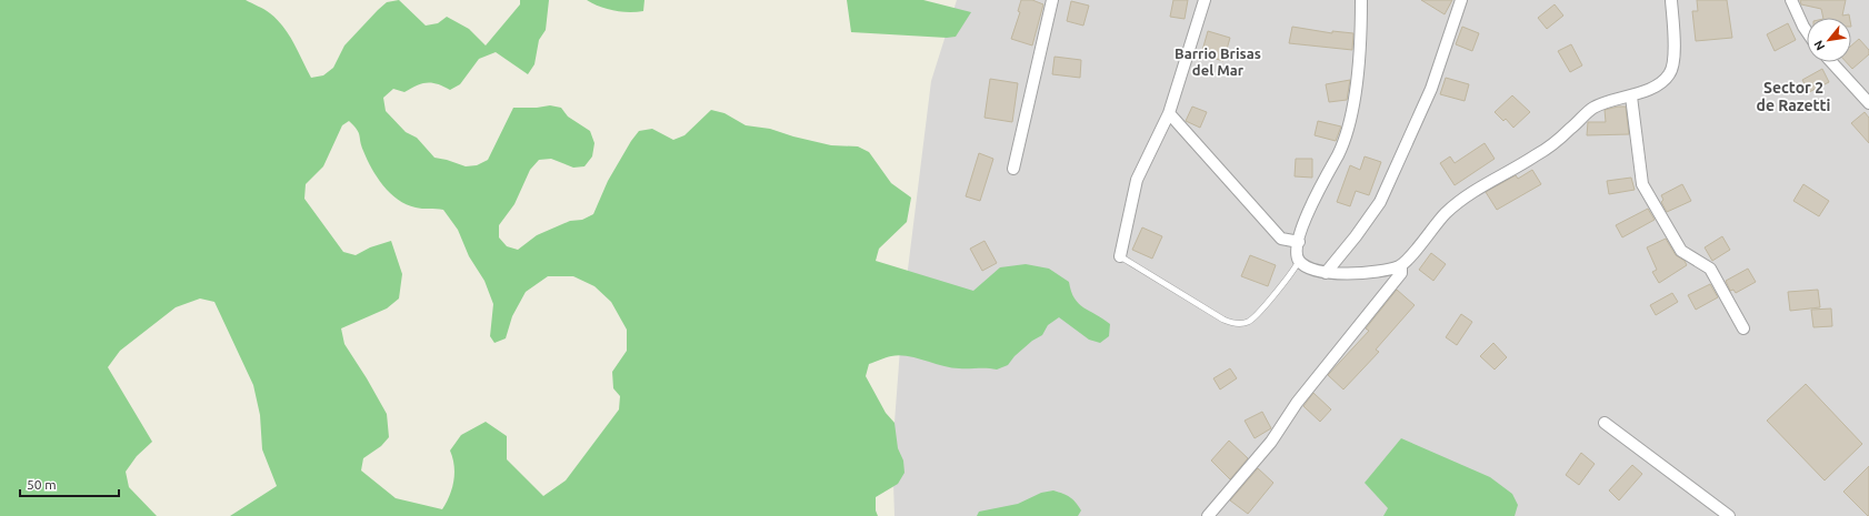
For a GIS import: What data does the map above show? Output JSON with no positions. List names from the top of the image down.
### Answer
{
  "districts": ["Barrio Brisas del Mar", "Sector 2 de Razetti"],
  "scale_bar": "50 m",
  "north": "bottom left"
}
